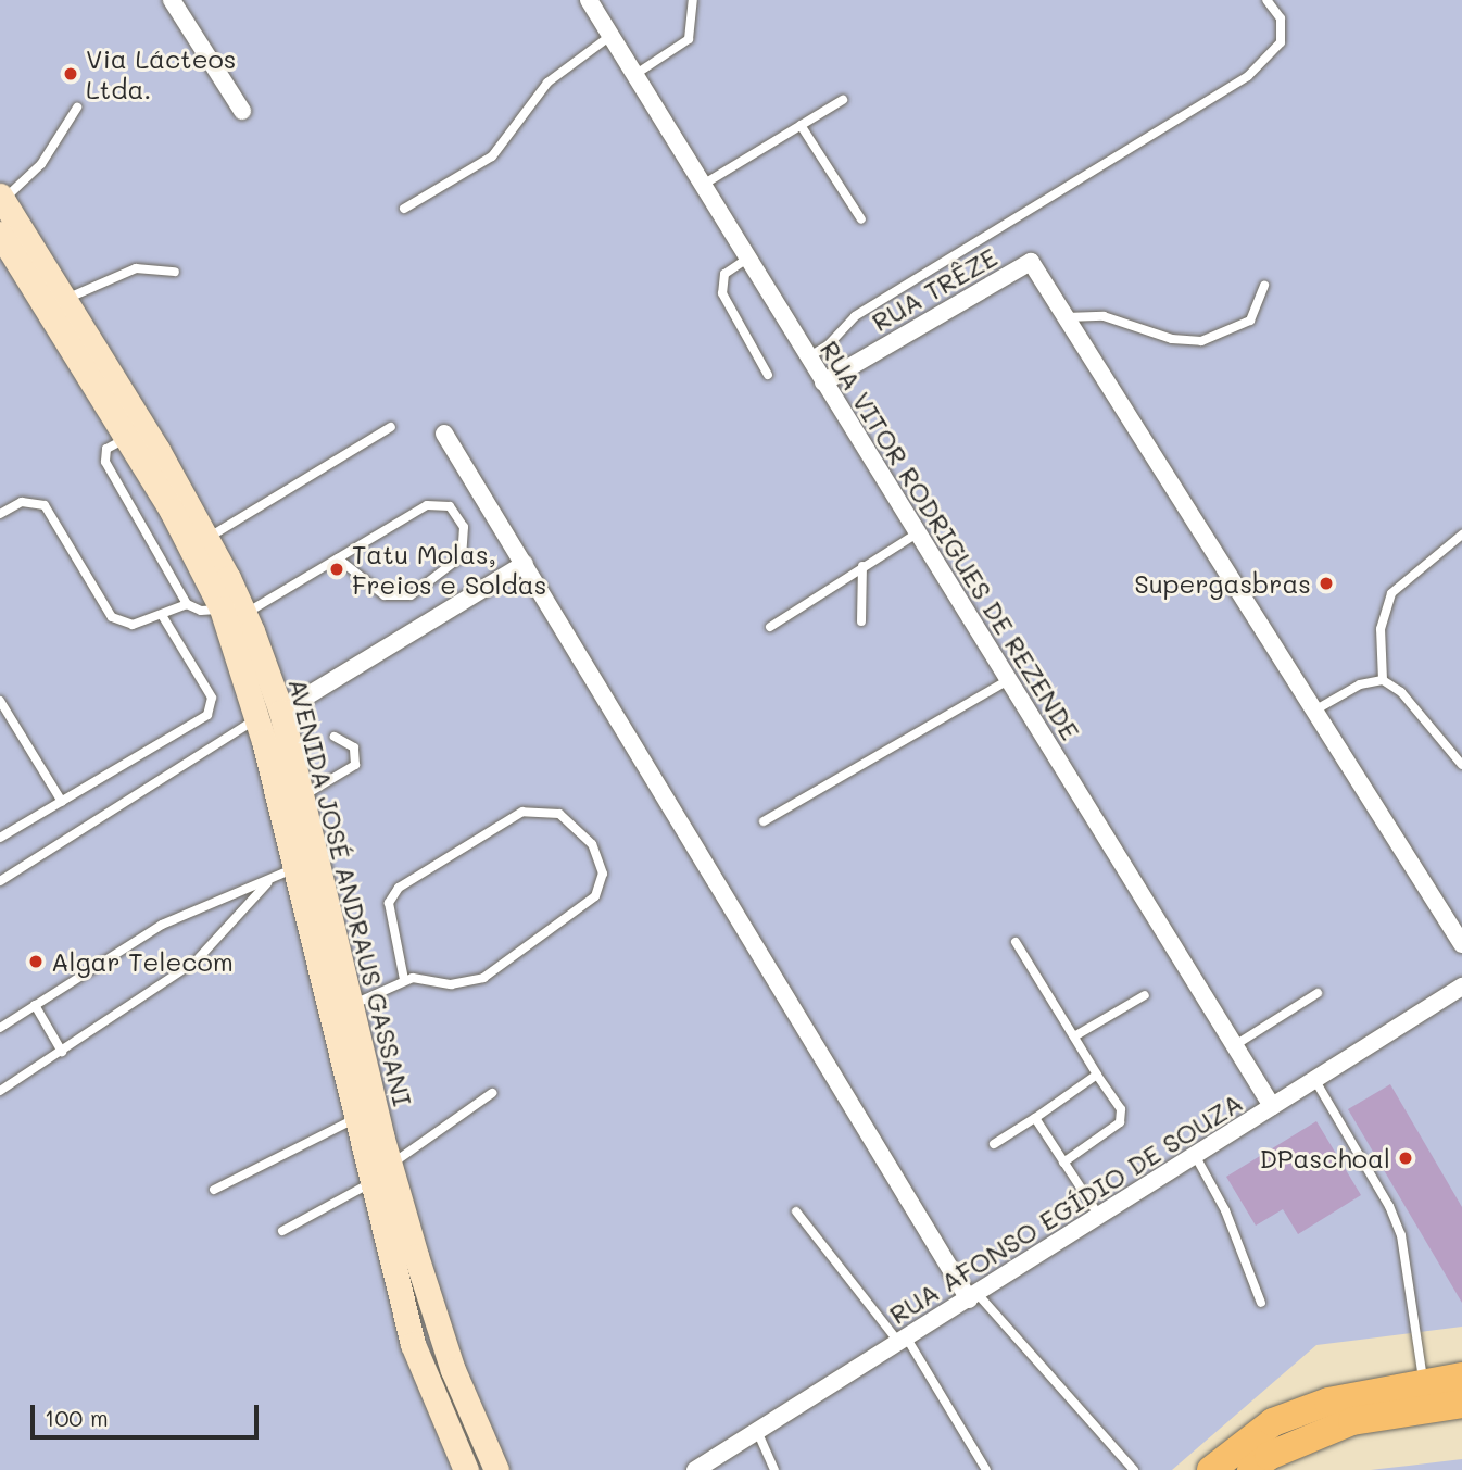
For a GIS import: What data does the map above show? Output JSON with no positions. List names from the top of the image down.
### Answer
{
  "streets": {
    "main road": ["AVENIDA JOSÉ ANDRAUS GASSANI"],
    "street": ["RUA TRÊZE", "RUA VITOR RODRIGUES DE REZENDE", "RUA AFONSO EGÍDIO DE SOUZA"]
  },
  "crossings": [
    ["RUA TRÊZE", "RUA VITOR RODRIGUES DE REZENDE"],
    ["RUA VITOR RODRIGUES DE REZENDE", "RUA AFONSO EGÍDIO DE SOUZA"]
  ],
  "places": [
    "Via Lácteos Ltda.",
    "Tatu Molas, Freios e Soldas",
    "Supergasbras",
    "Algar Telecom",
    "DPaschoal"
  ],
  "scale_bar": "100 m"
}
